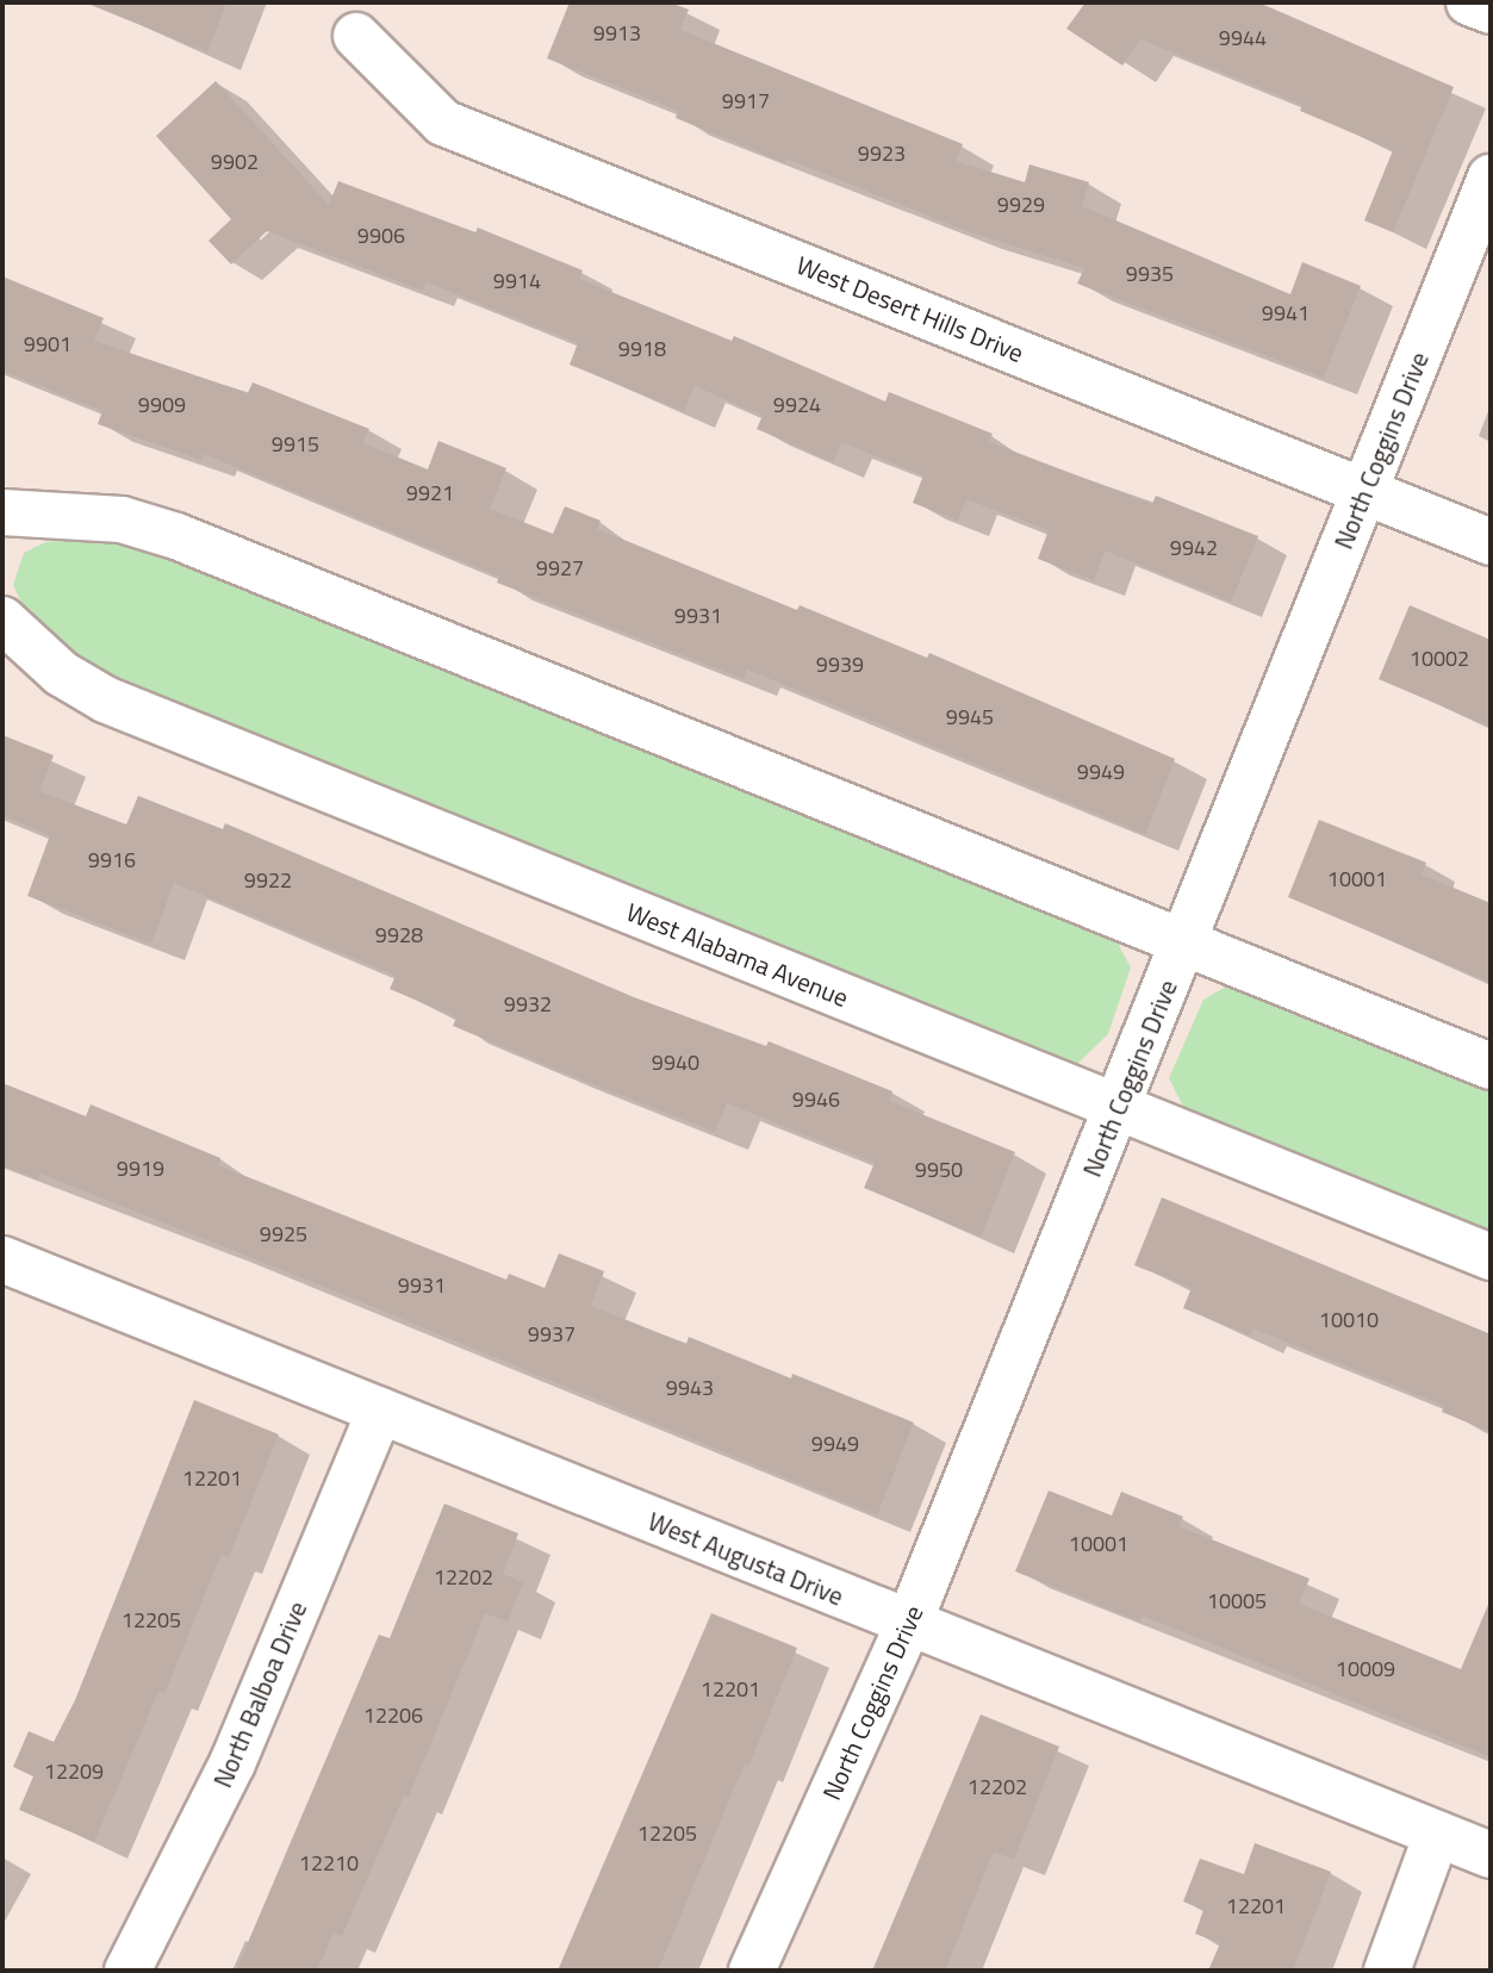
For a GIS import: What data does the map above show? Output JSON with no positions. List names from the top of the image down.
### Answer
{
  "streets": {
    "street": [
      "West Desert Hills Drive",
      "North Coggins Drive",
      "West Alabama Avenue",
      "West Augusta Drive",
      "North Balboa Drive"
    ]
  },
  "crossings": [
    ["West Desert Hills Drive", "North Coggins Drive"],
    ["North Coggins Drive", "West Alabama Avenue"],
    ["North Coggins Drive", "West Augusta Drive"],
    ["West Augusta Drive", "North Balboa Drive"]
  ],
  "house_numbers": [
    "9913",
    "9944",
    "9917",
    "9923",
    "9902",
    "9929",
    "9906",
    "9935",
    "9914",
    "9941",
    "9901",
    "9918",
    "9909",
    "9924",
    "9915",
    "9921",
    "9942",
    "9927",
    "9931",
    "10002",
    "9939",
    "9945",
    "9949",
    "9916",
    "10001",
    "9922",
    "9928",
    "9932",
    "9940",
    "9946",
    "9919",
    "9950",
    "9925",
    "9931",
    "10010",
    "9937",
    "9943",
    "9949",
    "12201",
    "10001",
    "12202",
    "10005",
    "12205",
    "10009",
    "12201",
    "12206",
    "12209",
    "12202",
    "12205",
    "12210",
    "12201"
  ]
}
